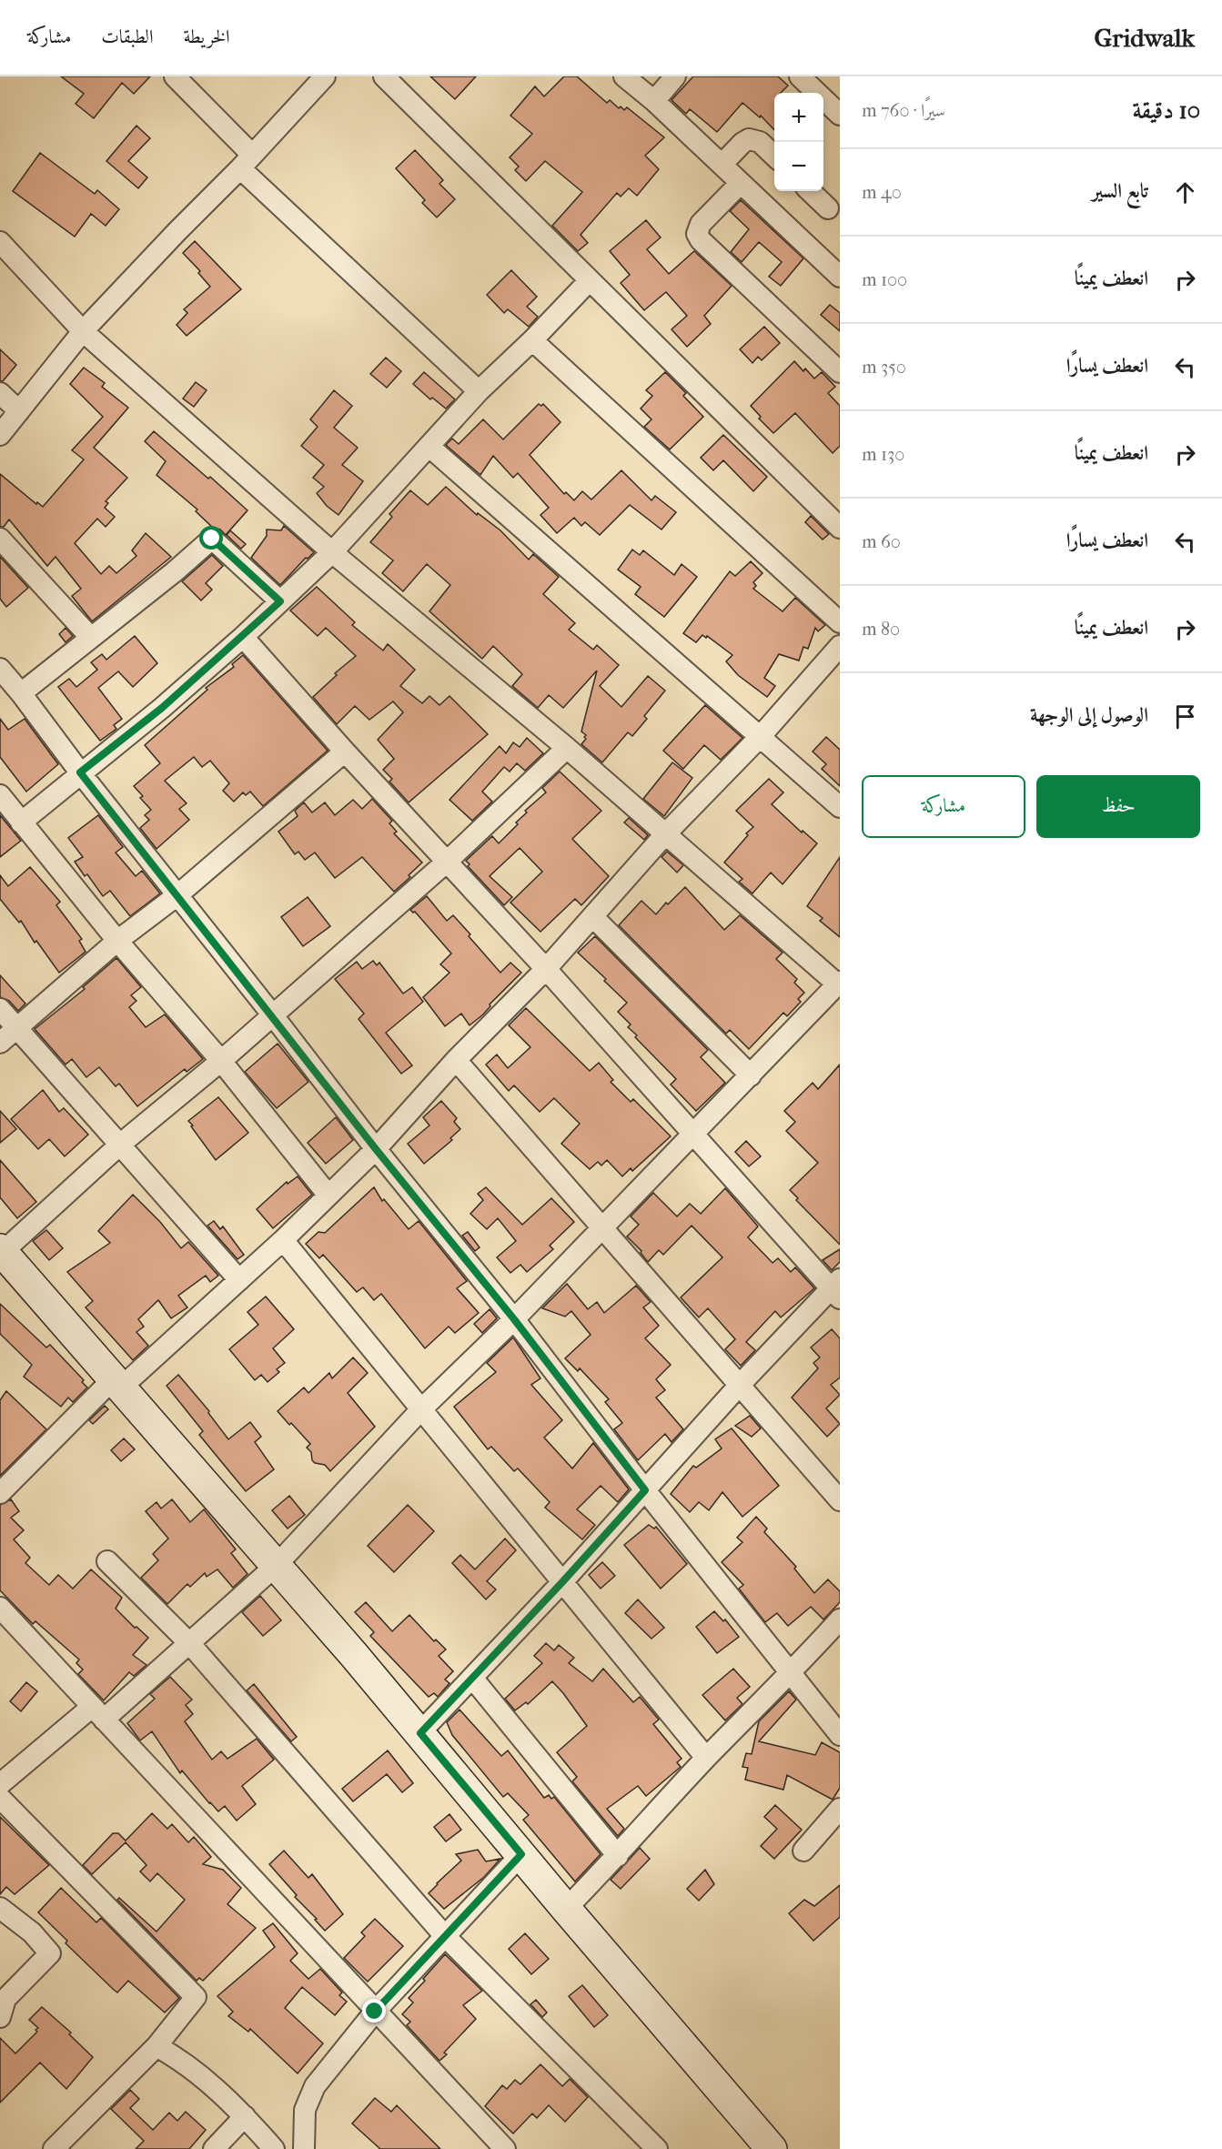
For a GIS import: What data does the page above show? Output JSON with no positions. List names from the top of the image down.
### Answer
{
  "page": {
    "header": "Gridwalk",
    "nav": ["الخريطة", "الطبقات", "مشاركة"],
    "heading": ["10 دقيقة", "سيرًا · 760 m"],
    "map_buttons": ["+", "−"],
    "list": [
      ["تابع السير", "40 m"],
      ["انعطف يمينًا", "100 m"],
      ["انعطف يسارًا", "350 m"],
      ["انعطف يمينًا", "130 m"],
      ["انعطف يسارًا", "60 m"],
      ["انعطف يمينًا", "80 m"],
      "الوصول إلى الوجهة"
    ],
    "buttons": ["حفظ", "مشاركة"]
  }
}
